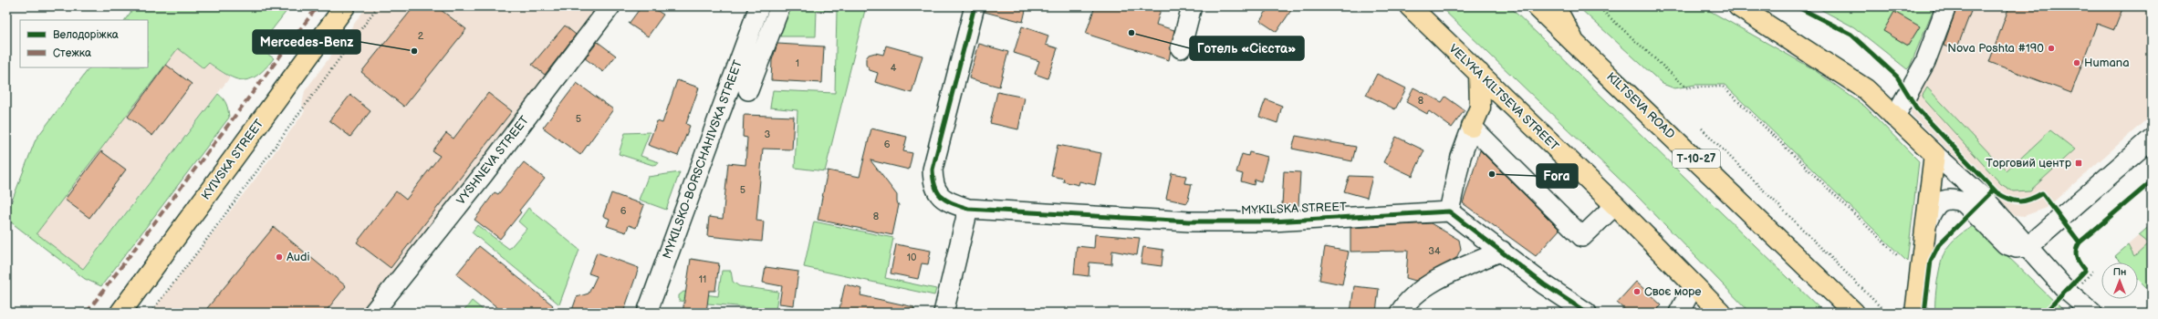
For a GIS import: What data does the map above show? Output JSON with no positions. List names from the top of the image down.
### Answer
{
  "streets": {
    "main road": [
      "VELYKA KILTSEVA STREET",
      "KILTSEVA ROAD",
      "Т-10-27",
      "KYIVSKA STREET"
    ],
    "street": ["MYKILSKO-BORSCHAHIVSKA STREET", "VYSHNEVA STREET", "MYKILSKA STREET"]
  },
  "places": {
    "other": [
      "Готель «Сієста»",
      "Nova Poshta #190",
      "Mercedes-Benz",
      "Humana",
      "Fora",
      "Audi",
      "Своє море"
    ],
    "transit": ["Торговий центр"]
  },
  "house_numbers": [
    "2",
    "1",
    "4",
    "8",
    "5",
    "3",
    "6",
    "5",
    "6",
    "8",
    "34",
    "10",
    "11"
  ],
  "legend": ["Велодоріжка", "Стежка"],
  "north": "top"
}
